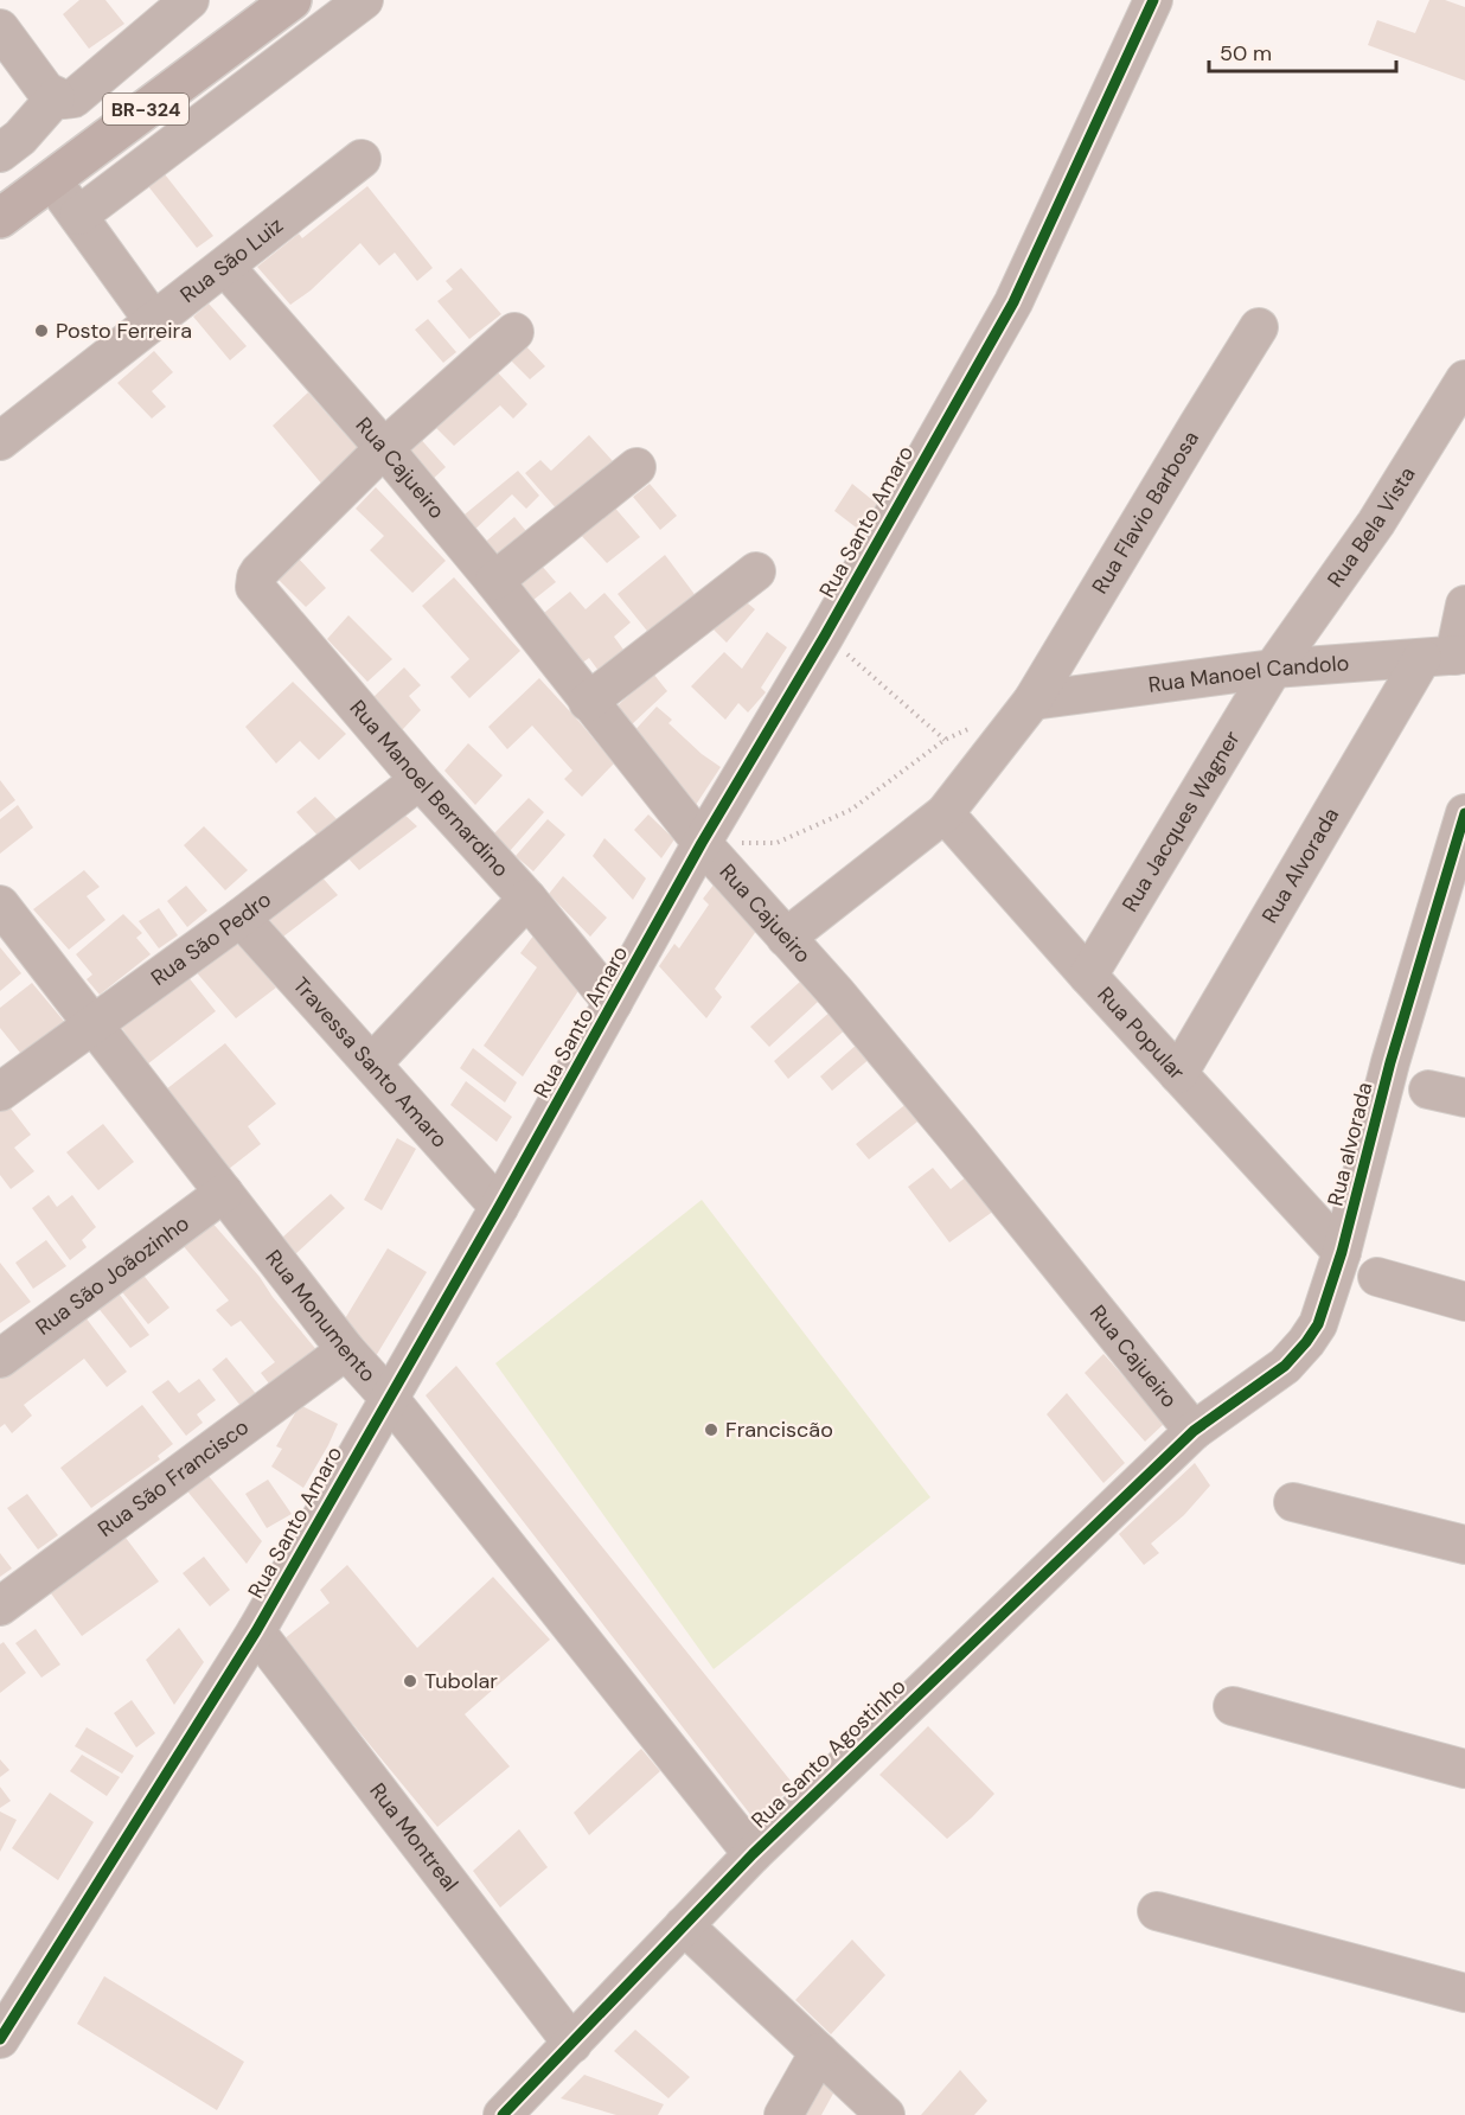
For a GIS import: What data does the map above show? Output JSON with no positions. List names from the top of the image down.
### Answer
{
  "streets": {
    "highway": ["BR-324"],
    "street": [
      "Rua São Luiz",
      "Rua Cajueiro",
      "Rua Flavio Barbosa",
      "Rua Santo Amaro",
      "Rua Bela Vista",
      "Rua Manoel Candolo",
      "Rua Manoel Bernardino",
      "Rua Jacques Wagner",
      "Rua Alvorada",
      "Rua São Pedro",
      "Rua Popular",
      "Travessa Santo Amaro",
      "Rua alvorada",
      "Rua São Joãozinho",
      "Rua Monumento",
      "Rua São Francisco",
      "Rua Santo Agostinho",
      "Rua Montreal"
    ]
  },
  "crossings": [
    ["Rua São Luiz", "Rua Cajueiro"],
    ["Rua Cajueiro", "Rua Flavio Barbosa"],
    ["Rua Cajueiro", "Rua Santo Amaro"],
    ["Rua Cajueiro", "Rua Manoel Bernardino"],
    ["Rua Cajueiro", "Rua alvorada"],
    ["Rua Cajueiro", "Rua Santo Agostinho"],
    ["Rua Flavio Barbosa", "Rua Manoel Candolo"],
    ["Rua Flavio Barbosa", "Rua Popular"],
    ["Rua Santo Amaro", "Rua Manoel Bernardino"],
    ["Rua Santo Amaro", "Travessa Santo Amaro"],
    ["Rua Santo Amaro", "Rua Monumento"],
    ["Rua Santo Amaro", "Rua Montreal"],
    ["Rua Bela Vista", "Rua Manoel Candolo"],
    ["Rua Bela Vista", "Rua Jacques Wagner"],
    ["Rua Manoel Candolo", "Rua Jacques Wagner"],
    ["Rua Manoel Candolo", "Rua Alvorada"],
    ["Rua Manoel Bernardino", "Rua São Pedro"],
    ["Rua Jacques Wagner", "Rua Popular"],
    ["Rua Alvorada", "Rua Popular"],
    ["Rua São Pedro", "Travessa Santo Amaro"],
    ["Rua São Pedro", "Rua Monumento"],
    ["Rua Popular", "Rua alvorada"],
    ["Rua alvorada", "Rua Santo Agostinho"],
    ["Rua São Joãozinho", "Rua Monumento"],
    ["Rua Monumento", "Rua São Francisco"],
    ["Rua Monumento", "Rua Santo Agostinho"],
    ["Rua Santo Agostinho", "Rua Montreal"]
  ],
  "places": ["Posto Ferreira", "Franciscão", "Tubolar"],
  "scale_bar": "50 m"
}
